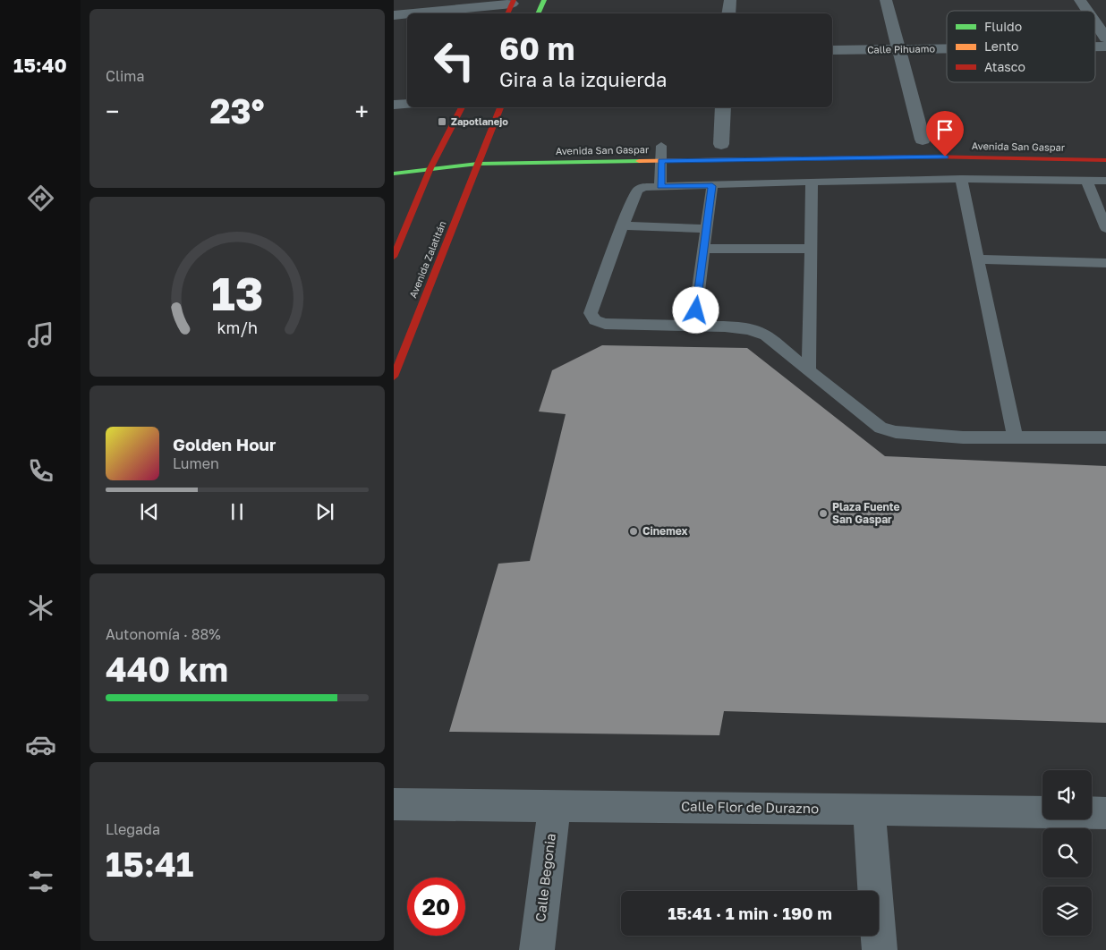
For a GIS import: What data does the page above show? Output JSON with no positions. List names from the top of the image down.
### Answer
{
  "streets": {
    "street": [
      "Calle Pihuamo",
      "Avenida San Gaspar",
      "Avenida Zalatitán",
      "Calle Flor de Durazno",
      "Calle Begonia"
    ]
  },
  "crossings": [
    ["Avenida San Gaspar", "Avenida Zalatitán"],
    ["Calle Flor de Durazno", "Calle Begonia"]
  ],
  "places": {
    "transit": ["Zapotlanejo"],
    "other": ["Plaza Fuente San Gaspar", "Cinemex"]
  },
  "legend": ["Fluido", "Lento", "Atasco"],
  "page": {
    "tabs": "15:40",
    "tile": [
      "Clima",
      ["Autonomía · 88%", "440 km"],
      ["Llegada", "15:41"]
    ],
    "turn": ["60 m", "Gira a la izquierda"],
    "heat": ["−", "23°", "+"],
    "song": ["Golden Hour", "Lumen"],
    "limit": "20",
    "trip": "15:41 · 1 min · 190 m",
    "gauge": ["13", "km/h"]
  }
}
